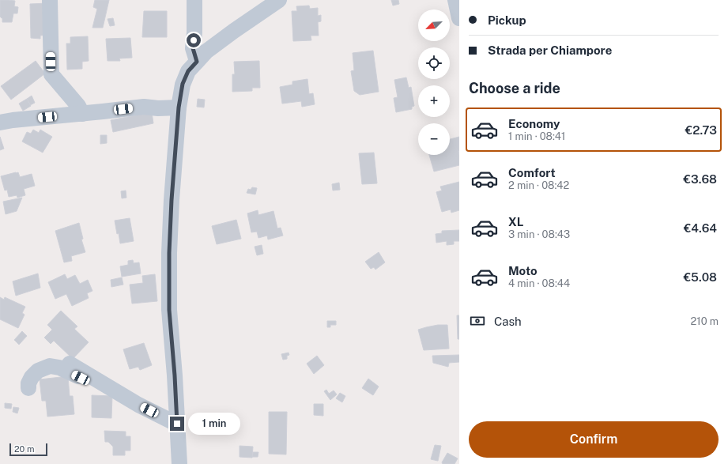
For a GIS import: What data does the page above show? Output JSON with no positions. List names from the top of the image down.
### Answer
{
  "scale_bar": "20 m",
  "north": "bottom left",
  "page": {
    "banner": ["Pickup", "Strada per Chiampore"],
    "map_buttons": ["+", "−"],
    "heading": "Choose a ride",
    "list": [
      {
        "name": "Economy",
        "note": "1 min · 08:41",
        "value": "€2.73"
      },
      {
        "name": "Comfort",
        "note": "2 min · 08:42",
        "value": "€3.68"
      },
      {
        "name": "XL",
        "note": "3 min · 08:43",
        "value": "€4.64"
      },
      {
        "name": "Moto",
        "note": "4 min · 08:44",
        "value": "€5.08"
      }
    ],
    "pay": ["Cash", "210 m"],
    "bubble": "1 min",
    "buttons": "Confirm",
    "scale": "20 m"
  }
}
